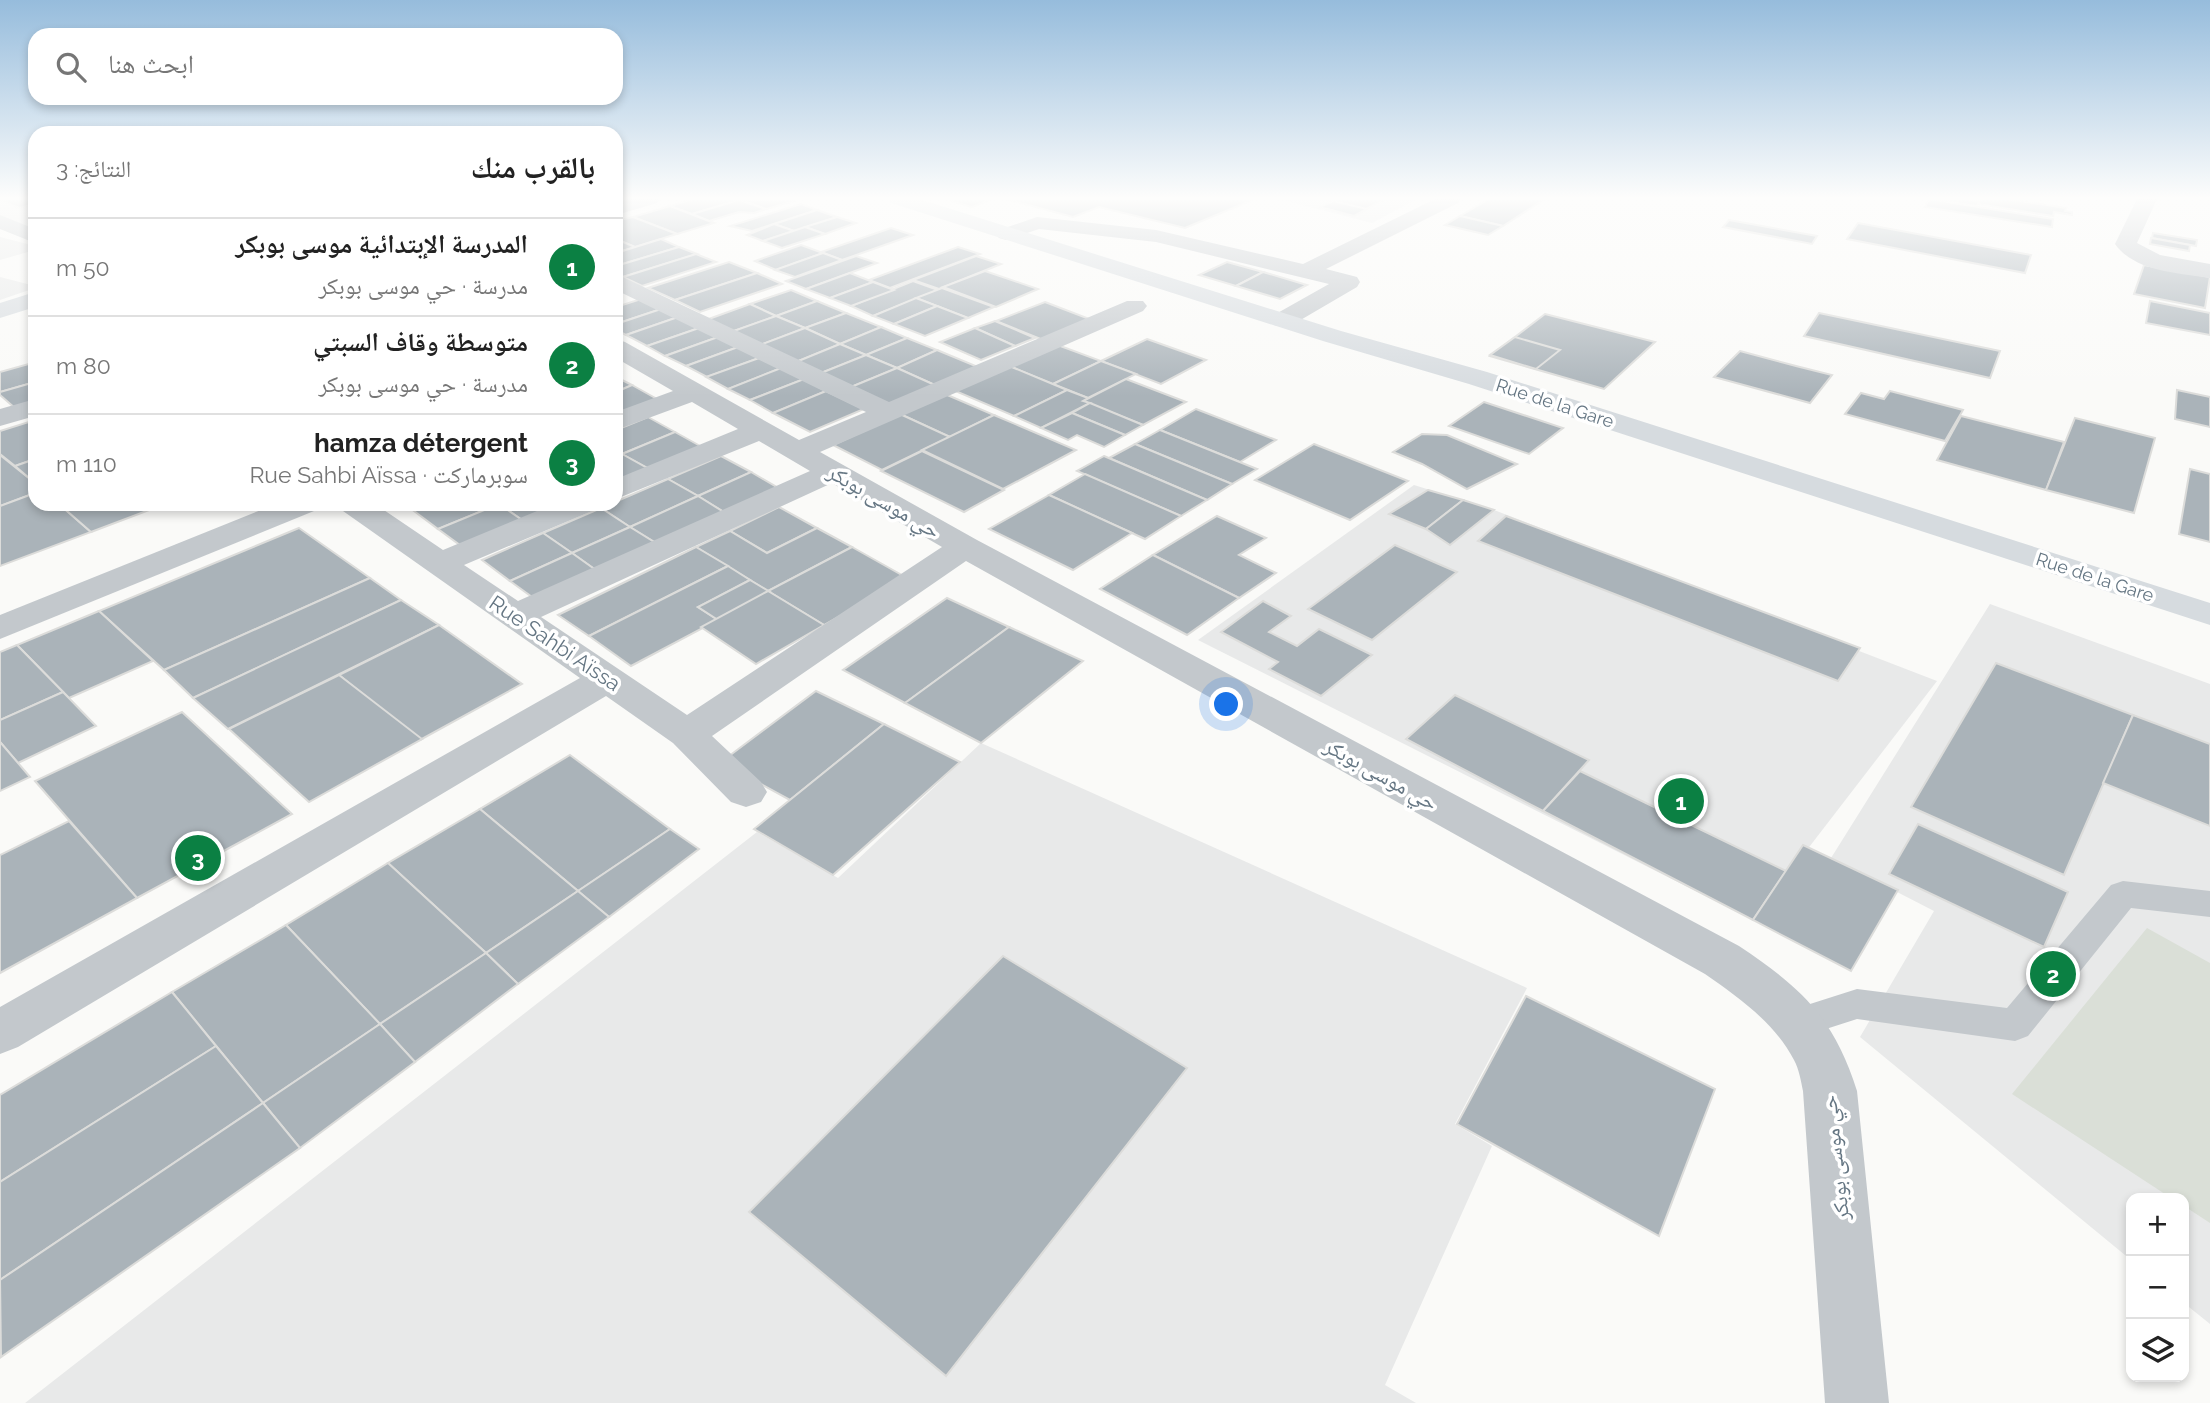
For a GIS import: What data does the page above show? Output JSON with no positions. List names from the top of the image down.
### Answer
{
  "streets": {
    "street": ["Rue de la Gare", "حي موسى بوبكر", "Rue Sahbi Aïssa"]
  },
  "page": {
    "search": "ابحث هنا",
    "heading": ["بالقرب منك", "النتائج: 3"],
    "list": [
      {
        "mark": "1",
        "name": "المدرسة الإبتدائية موسى بوبكر",
        "note": "مدرسة · حي موسى بوبكر",
        "value": "50 m"
      },
      {
        "mark": "2",
        "name": "متوسطة وقاف السبتي",
        "note": "مدرسة · حي موسى بوبكر",
        "value": "80 m"
      },
      {
        "mark": "3",
        "name": "hamza détergent",
        "note": "سوبرماركت · Rue Sahbi Aïssa",
        "value": "110 m"
      }
    ],
    "pins": ["1", "3", "2"],
    "map_buttons": ["+", "−"]
  }
}
